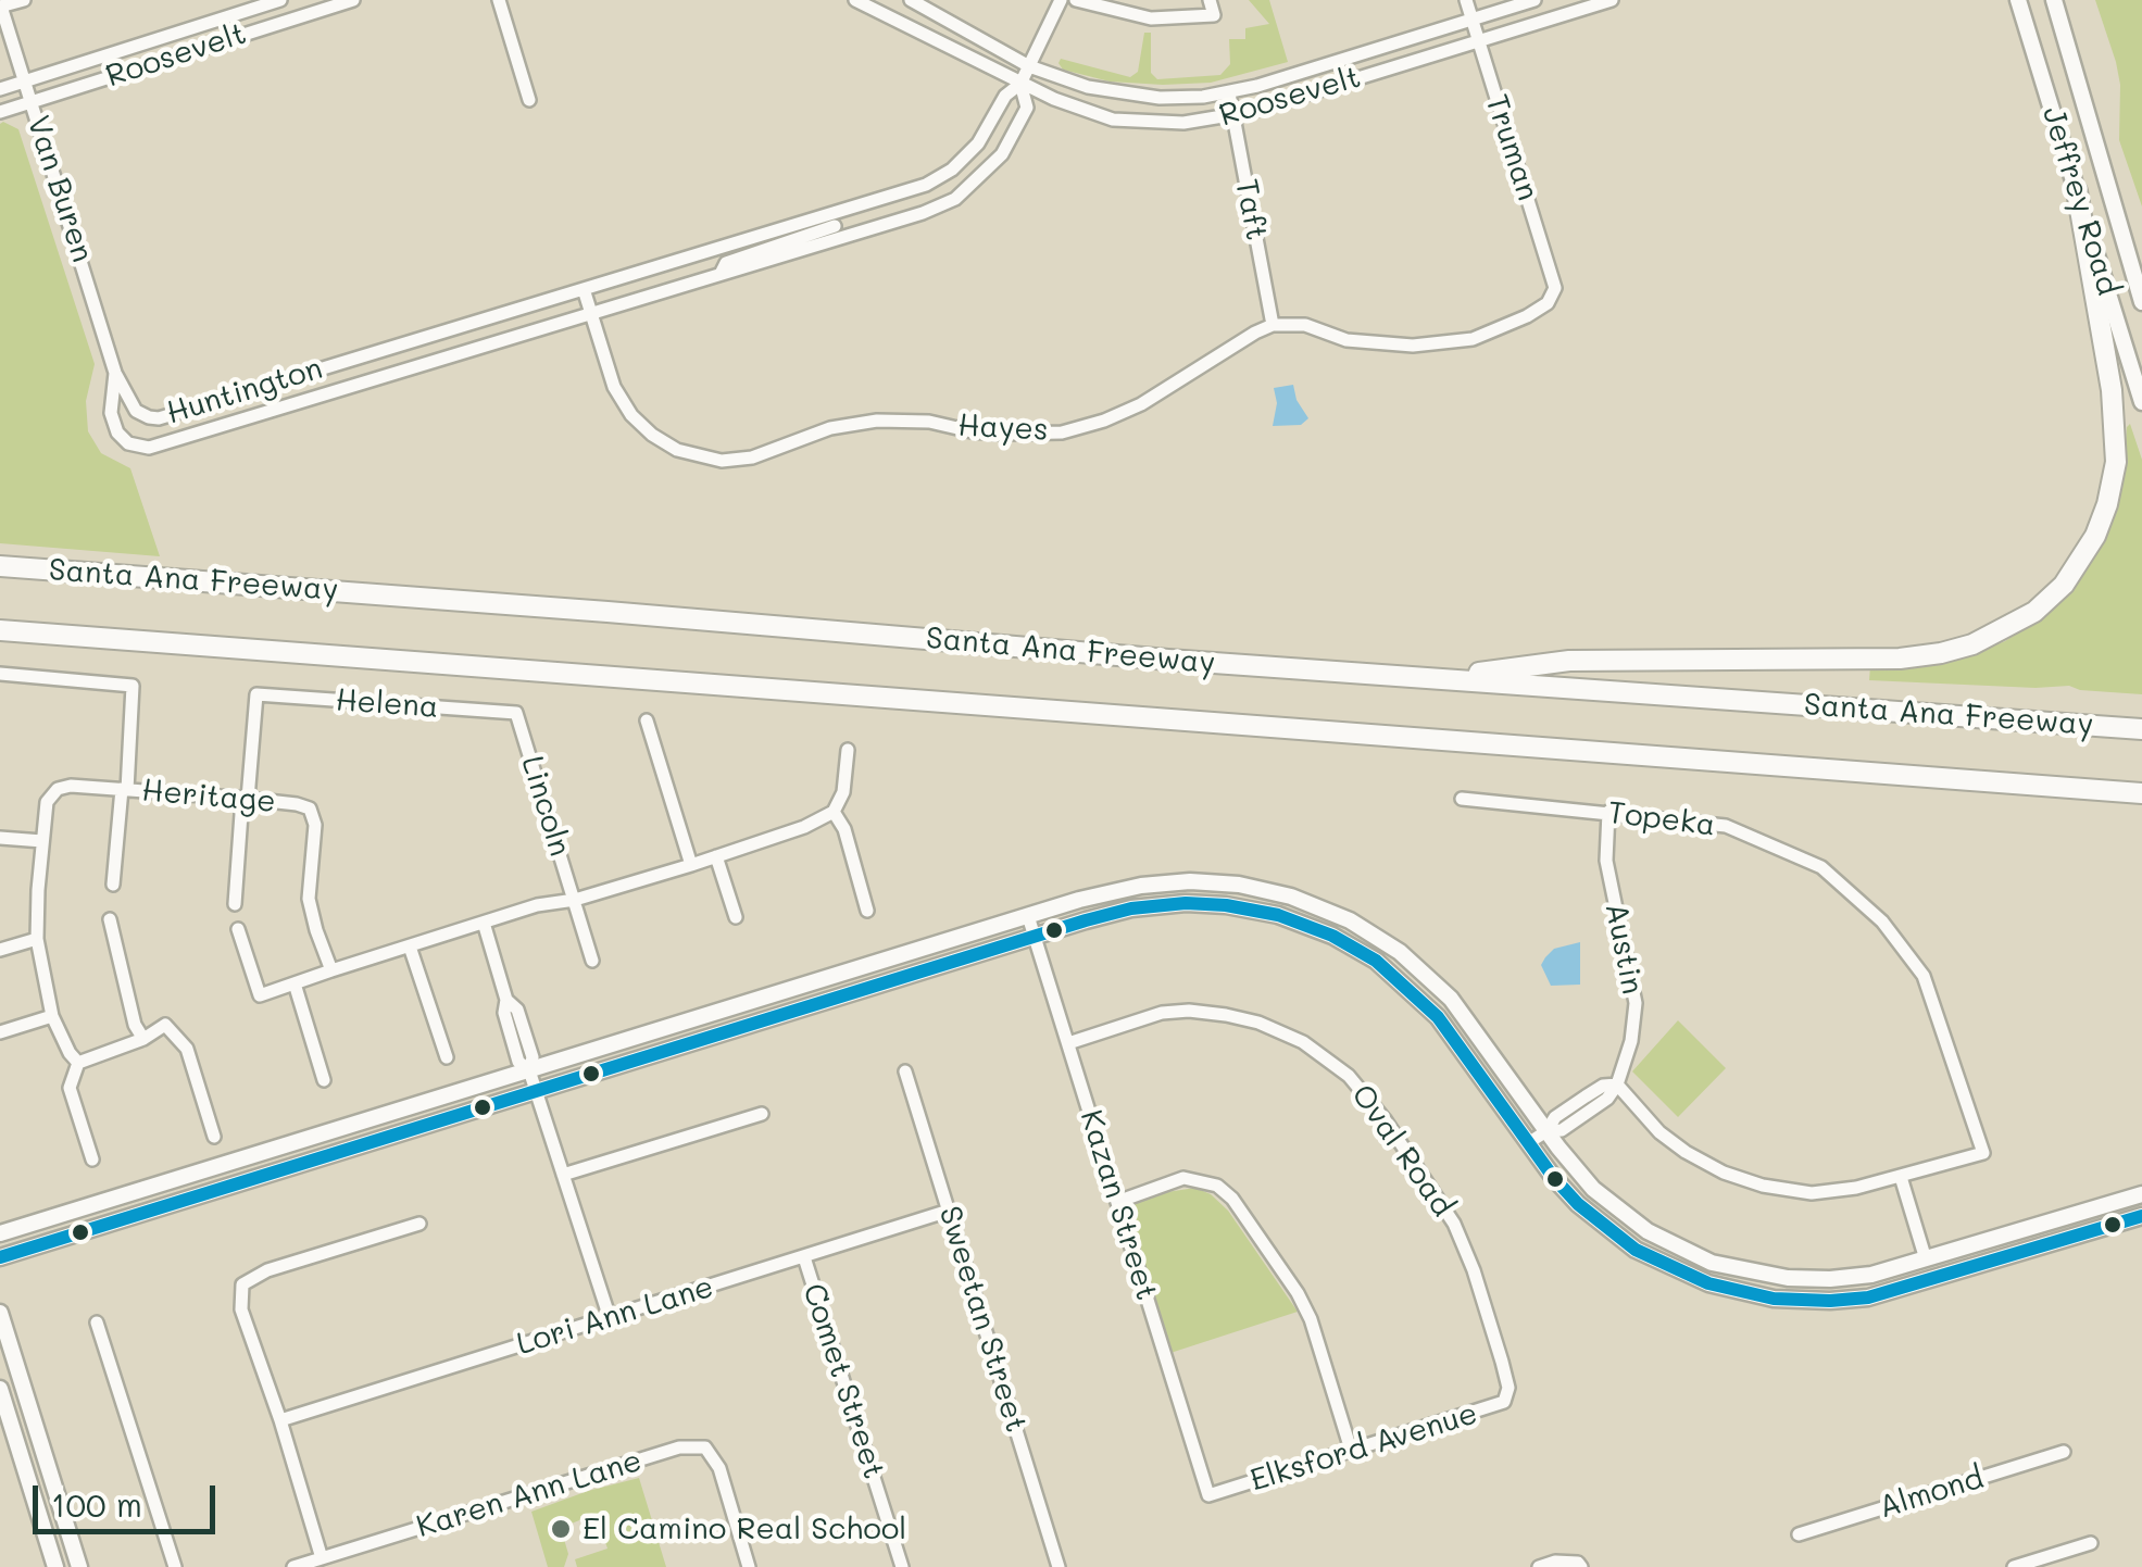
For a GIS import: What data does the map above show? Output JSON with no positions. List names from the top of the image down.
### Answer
{
  "streets": {
    "highway": ["Santa Ana Freeway"],
    "main road": ["Jeffrey Road"],
    "street": [
      "Roosevelt",
      "Truman",
      "Van Buren",
      "Taft",
      "Huntington",
      "Hayes",
      "Helena",
      "Heritage",
      "Lincoln",
      "Topeka",
      "Austin",
      "Oval Road",
      "Kazan Street",
      "Lori Ann Lane",
      "Sweetan Street",
      "Comet Street",
      "Elksford Avenue",
      "Almond",
      "Karen Ann Lane"
    ]
  },
  "crossings": [
    ["Roosevelt", "Truman"],
    ["Roosevelt", "Van Buren"],
    ["Roosevelt", "Taft"],
    ["Roosevelt", "Huntington"],
    ["Truman", "Taft"],
    ["Truman", "Hayes"],
    ["Van Buren", "Huntington"],
    ["Taft", "Hayes"],
    ["Huntington", "Hayes"],
    ["Helena", "Heritage"],
    ["Helena", "Lincoln"],
    ["Topeka", "Austin"],
    ["Oval Road", "Kazan Street"],
    ["Oval Road", "Elksford Avenue"],
    ["Kazan Street", "Elksford Avenue"],
    ["Lori Ann Lane", "Sweetan Street"],
    ["Lori Ann Lane", "Comet Street"]
  ],
  "places": ["El Camino Real School"],
  "scale_bar": "100 m"
}
